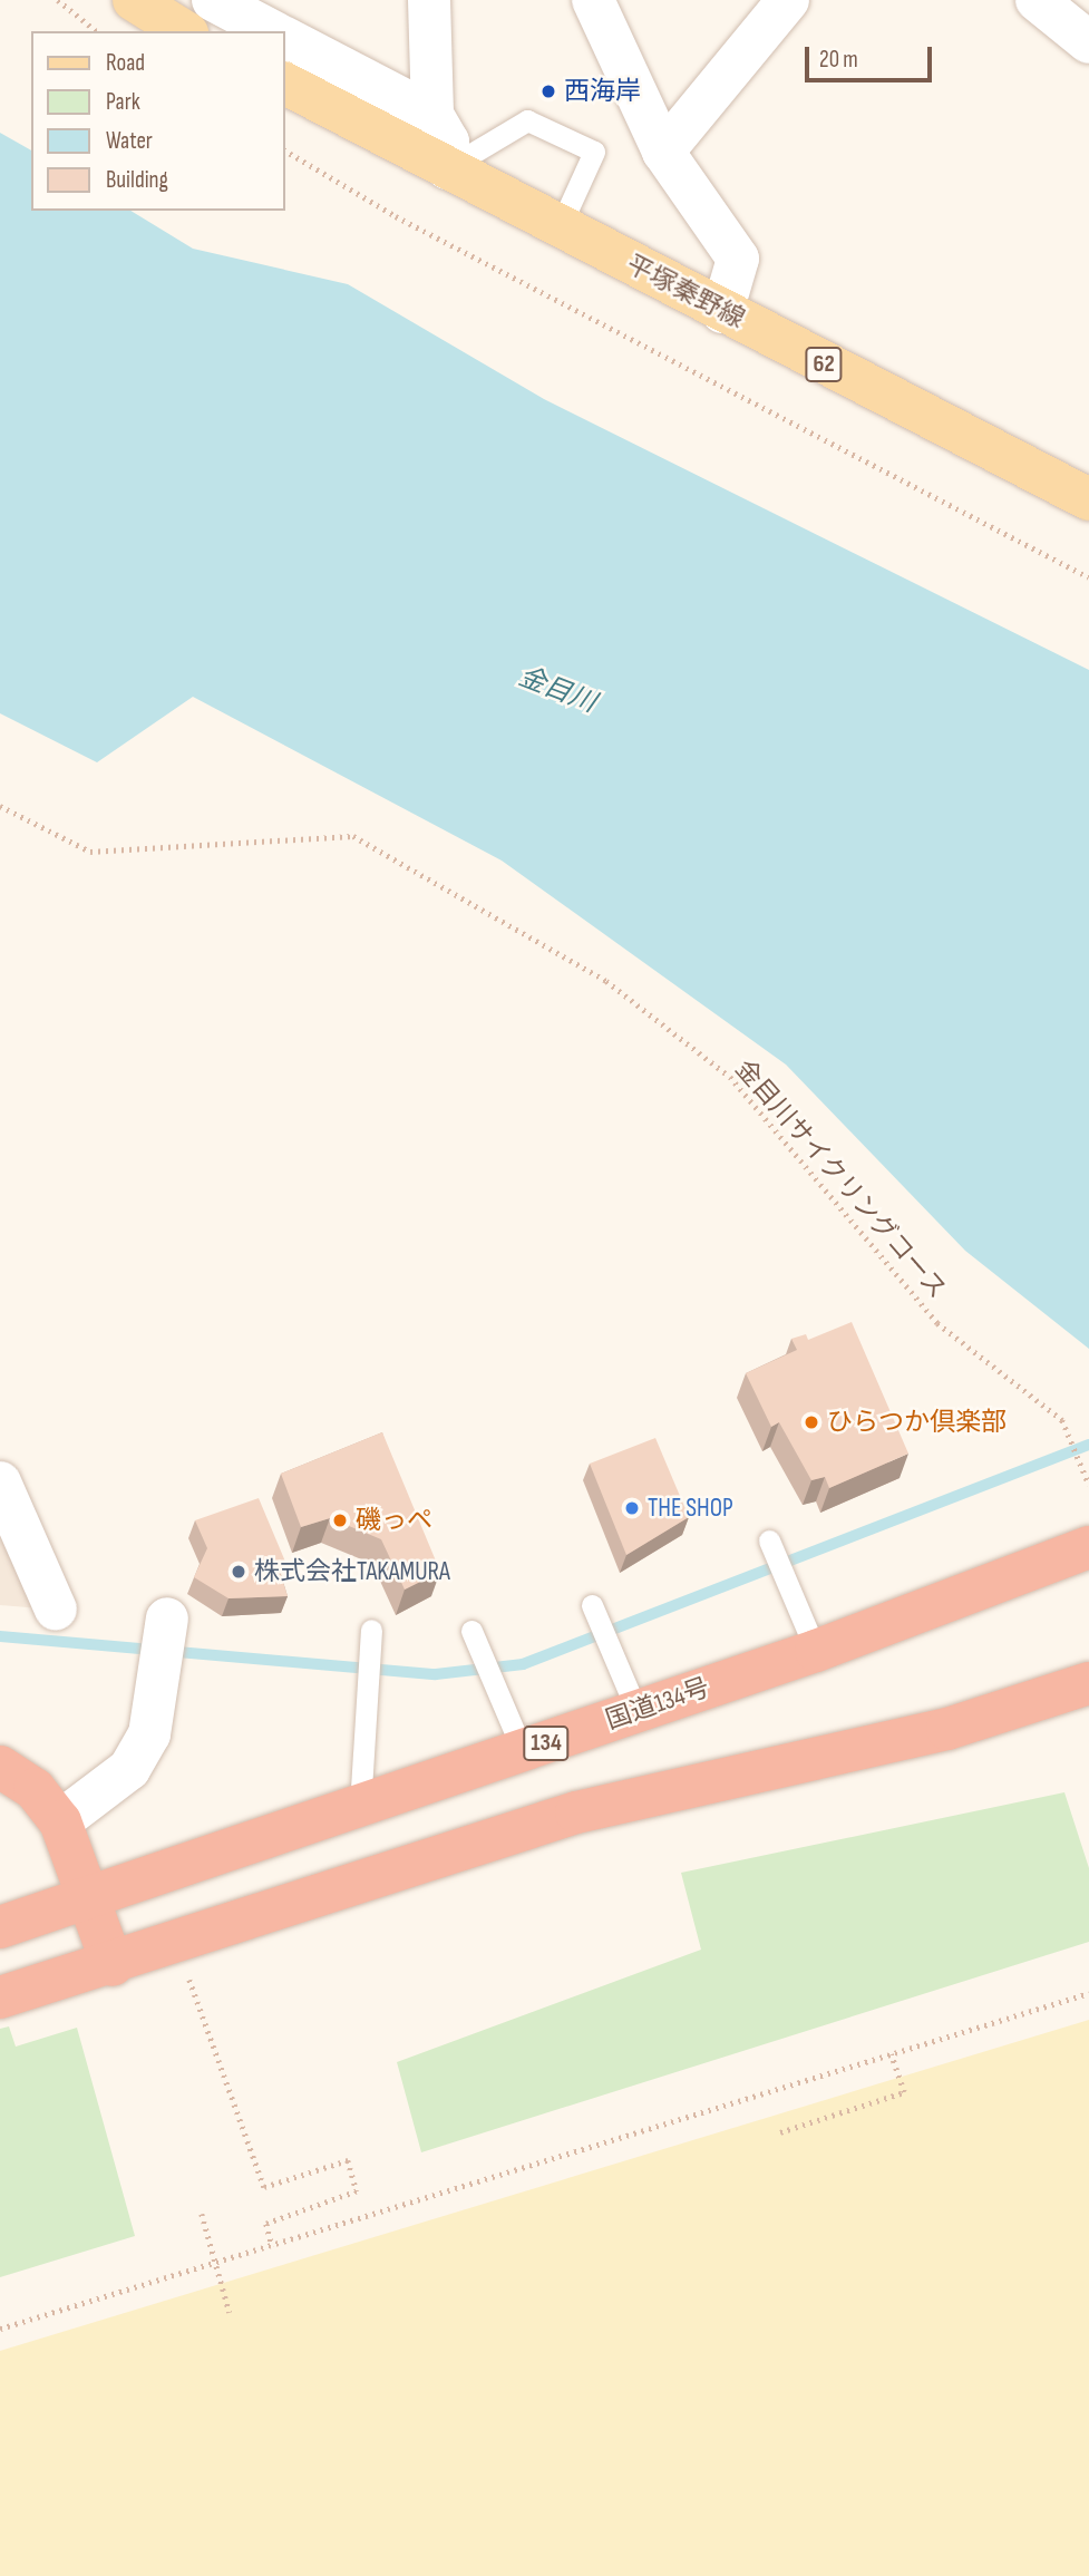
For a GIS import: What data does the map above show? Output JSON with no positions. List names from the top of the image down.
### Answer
{
  "streets": {
    "highway": ["国道134号", "134"],
    "main road": ["平塚秦野線", "62"],
    "path": ["金目川サイクリングコース"]
  },
  "water": ["金目川"],
  "places": [
    "西海岸",
    "ひらつか倶楽部",
    "THE SHOP",
    "磯っペ",
    "株式会社TAKAMURA"
  ],
  "legend": [
    "Road",
    "Park",
    "Water",
    "Building"
  ],
  "scale_bar": "20 m"
}
